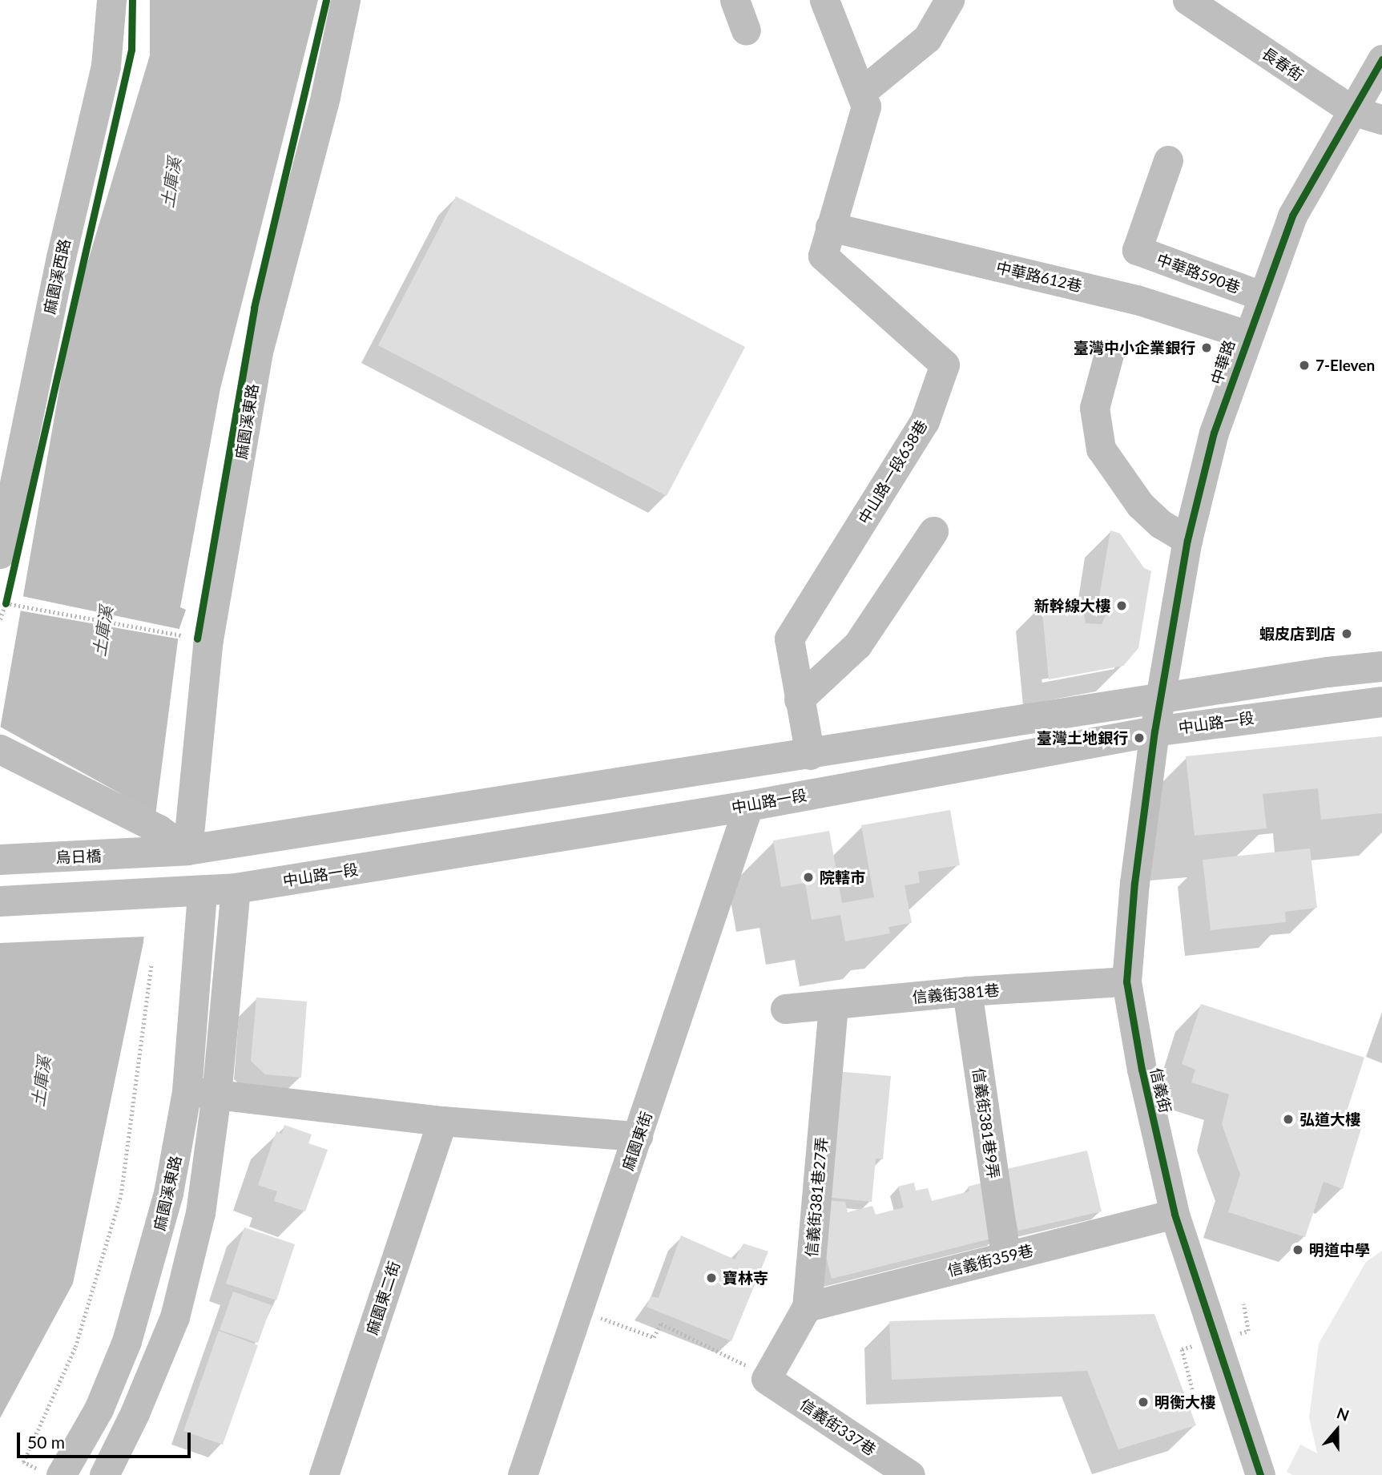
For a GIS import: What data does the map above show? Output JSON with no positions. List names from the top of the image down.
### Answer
{
  "streets": {
    "main road": ["中山路一段", "烏日橋"],
    "street": [
      "長春街",
      "中華路590巷",
      "麻園溪西路",
      "中華路612巷",
      "中華路",
      "麻園溪東路",
      "中山路一段638巷",
      "信義街381巷",
      "信義街",
      "信義街381巷9弄",
      "麻園東街",
      "信義街381巷27弄",
      "信義街359巷",
      "麻園東二街",
      "信義街337巷"
    ]
  },
  "crossings": [
    ["長春街", "中華路"],
    ["中華路590巷", "中華路"],
    ["中華路612巷", "中華路"],
    ["中華路612巷", "中山路一段638巷"],
    ["中華路", "中山路一段"],
    ["中華路", "信義街"],
    ["麻園溪東路", "中山路一段"],
    ["中山路一段638巷", "中山路一段"],
    ["中山路一段", "烏日橋"],
    ["中山路一段", "信義街"],
    ["中山路一段", "麻園東街"],
    ["信義街381巷", "信義街"],
    ["信義街381巷", "信義街381巷9弄"],
    ["信義街381巷", "信義街381巷27弄"],
    ["信義街", "信義街359巷"],
    ["信義街381巷9弄", "信義街359巷"],
    ["信義街381巷27弄", "信義街359巷"],
    ["信義街381巷27弄", "信義街337巷"]
  ],
  "water": ["土庫溪"],
  "places": [
    "臺灣中小企業銀行",
    "7-Eleven",
    "新幹線大樓",
    "蝦皮店到店",
    "臺灣土地銀行",
    "院轄市",
    "弘道大樓",
    "明道中學",
    "寶林寺",
    "明衡大樓"
  ],
  "scale_bar": "50 m",
  "north": "top"
}
